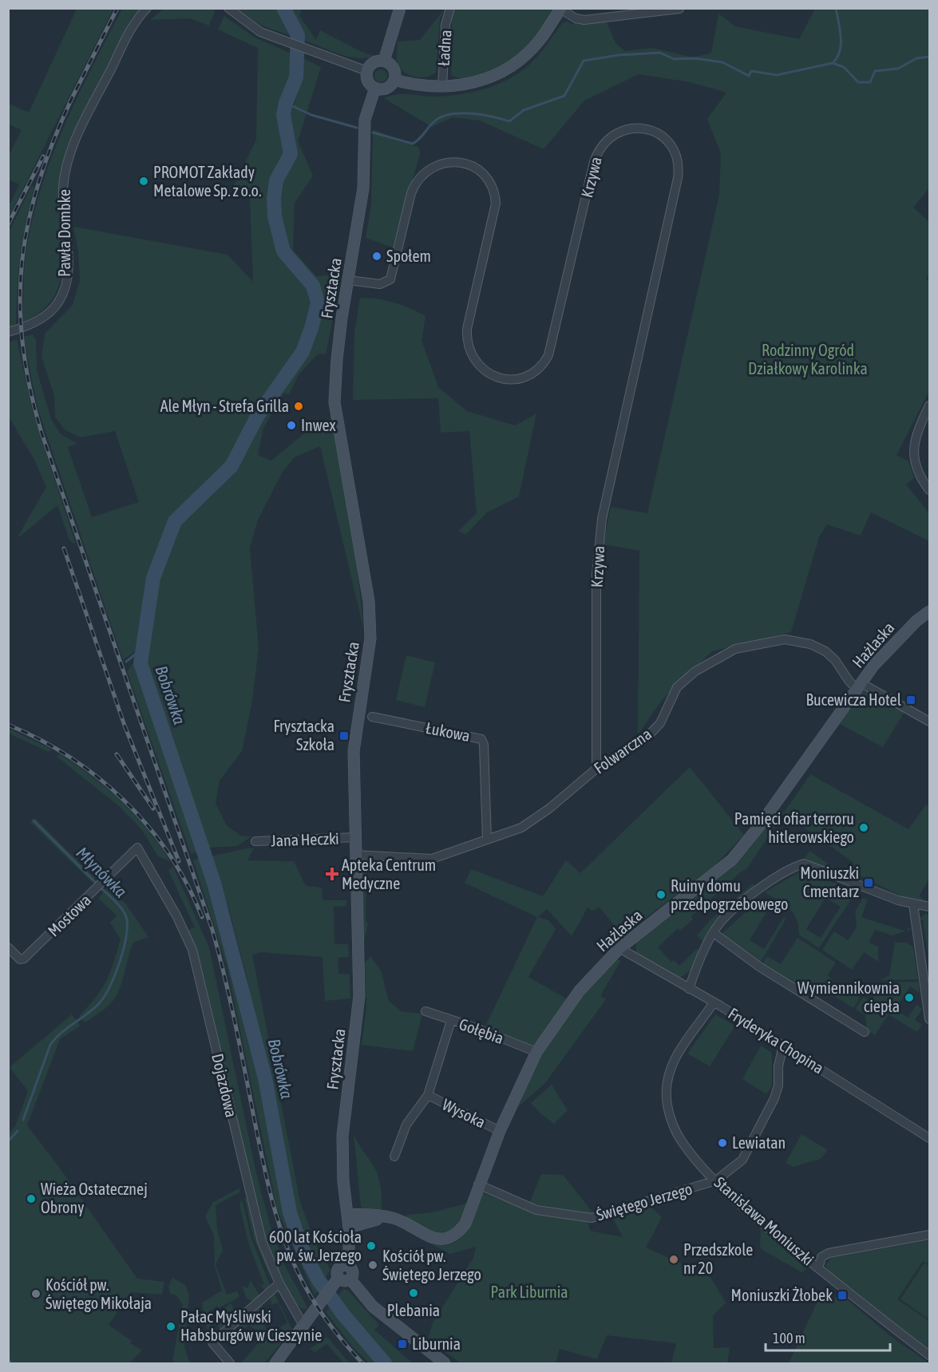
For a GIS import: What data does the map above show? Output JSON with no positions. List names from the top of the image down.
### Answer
{
  "streets": {
    "street": [
      "Ładna",
      "Krzywa",
      "Pawła Dombke",
      "Frysztacka",
      "Hażlaska",
      "Łukowa",
      "Folwarczna",
      "Jana Heczki",
      "Mostowa",
      "Gołębia",
      "Fryderyka Chopina",
      "Dojazdowa",
      "Wysoka",
      "Świętego Jerzego",
      "Stanisława Moniuszki"
    ]
  },
  "crossings": [
    ["Krzywa", "Frysztacka"],
    ["Krzywa", "Folwarczna"],
    ["Frysztacka", "Hażlaska"],
    ["Frysztacka", "Folwarczna"],
    ["Frysztacka", "Jana Heczki"],
    ["Hażlaska", "Folwarczna"],
    ["Hażlaska", "Gołębia"],
    ["Hażlaska", "Fryderyka Chopina"],
    ["Hażlaska", "Wysoka"],
    ["Hażlaska", "Świętego Jerzego"],
    ["Łukowa", "Folwarczna"],
    ["Mostowa", "Dojazdowa"],
    ["Fryderyka Chopina", "Świętego Jerzego"],
    ["Fryderyka Chopina", "Stanisława Moniuszki"],
    ["Świętego Jerzego", "Stanisława Moniuszki"]
  ],
  "water": ["Bobrówka", "Młynówka"],
  "parks": ["Rodzinny Ogród Działkowy Karolinka", "Park Liburnia"],
  "places": {
    "other": [
      "PROMOT Zakłady Metalowe Sp. z o.o.",
      "Społem",
      "Ale Młyn - Strefa Grilla",
      "Inwex",
      "Pamięci ofiar terroru hitlerowskiego",
      "Ruiny domu przedpogrzebowego",
      "Wymiennikownia ciepła",
      "Lewiatan",
      "Wieża Ostatecznej Obrony",
      "600 lat Kościoła pw. św. Jerzego",
      "Przedszkole nr 20",
      "Kościół pw. Świętego Jerzego",
      "Plebania",
      "Kościół pw. Świętego Mikołaja",
      "Pałac Myśliwski Habsburgów w Cieszynie"
    ],
    "transit": [
      "Bucewicza Hotel",
      "Frysztacka Szkoła",
      "Moniuszki Cmentarz",
      "Moniuszki Żłobek",
      "Liburnia"
    ],
    "health": ["Apteka Centrum Medyczne"]
  },
  "scale_bar": "100 m"
}
